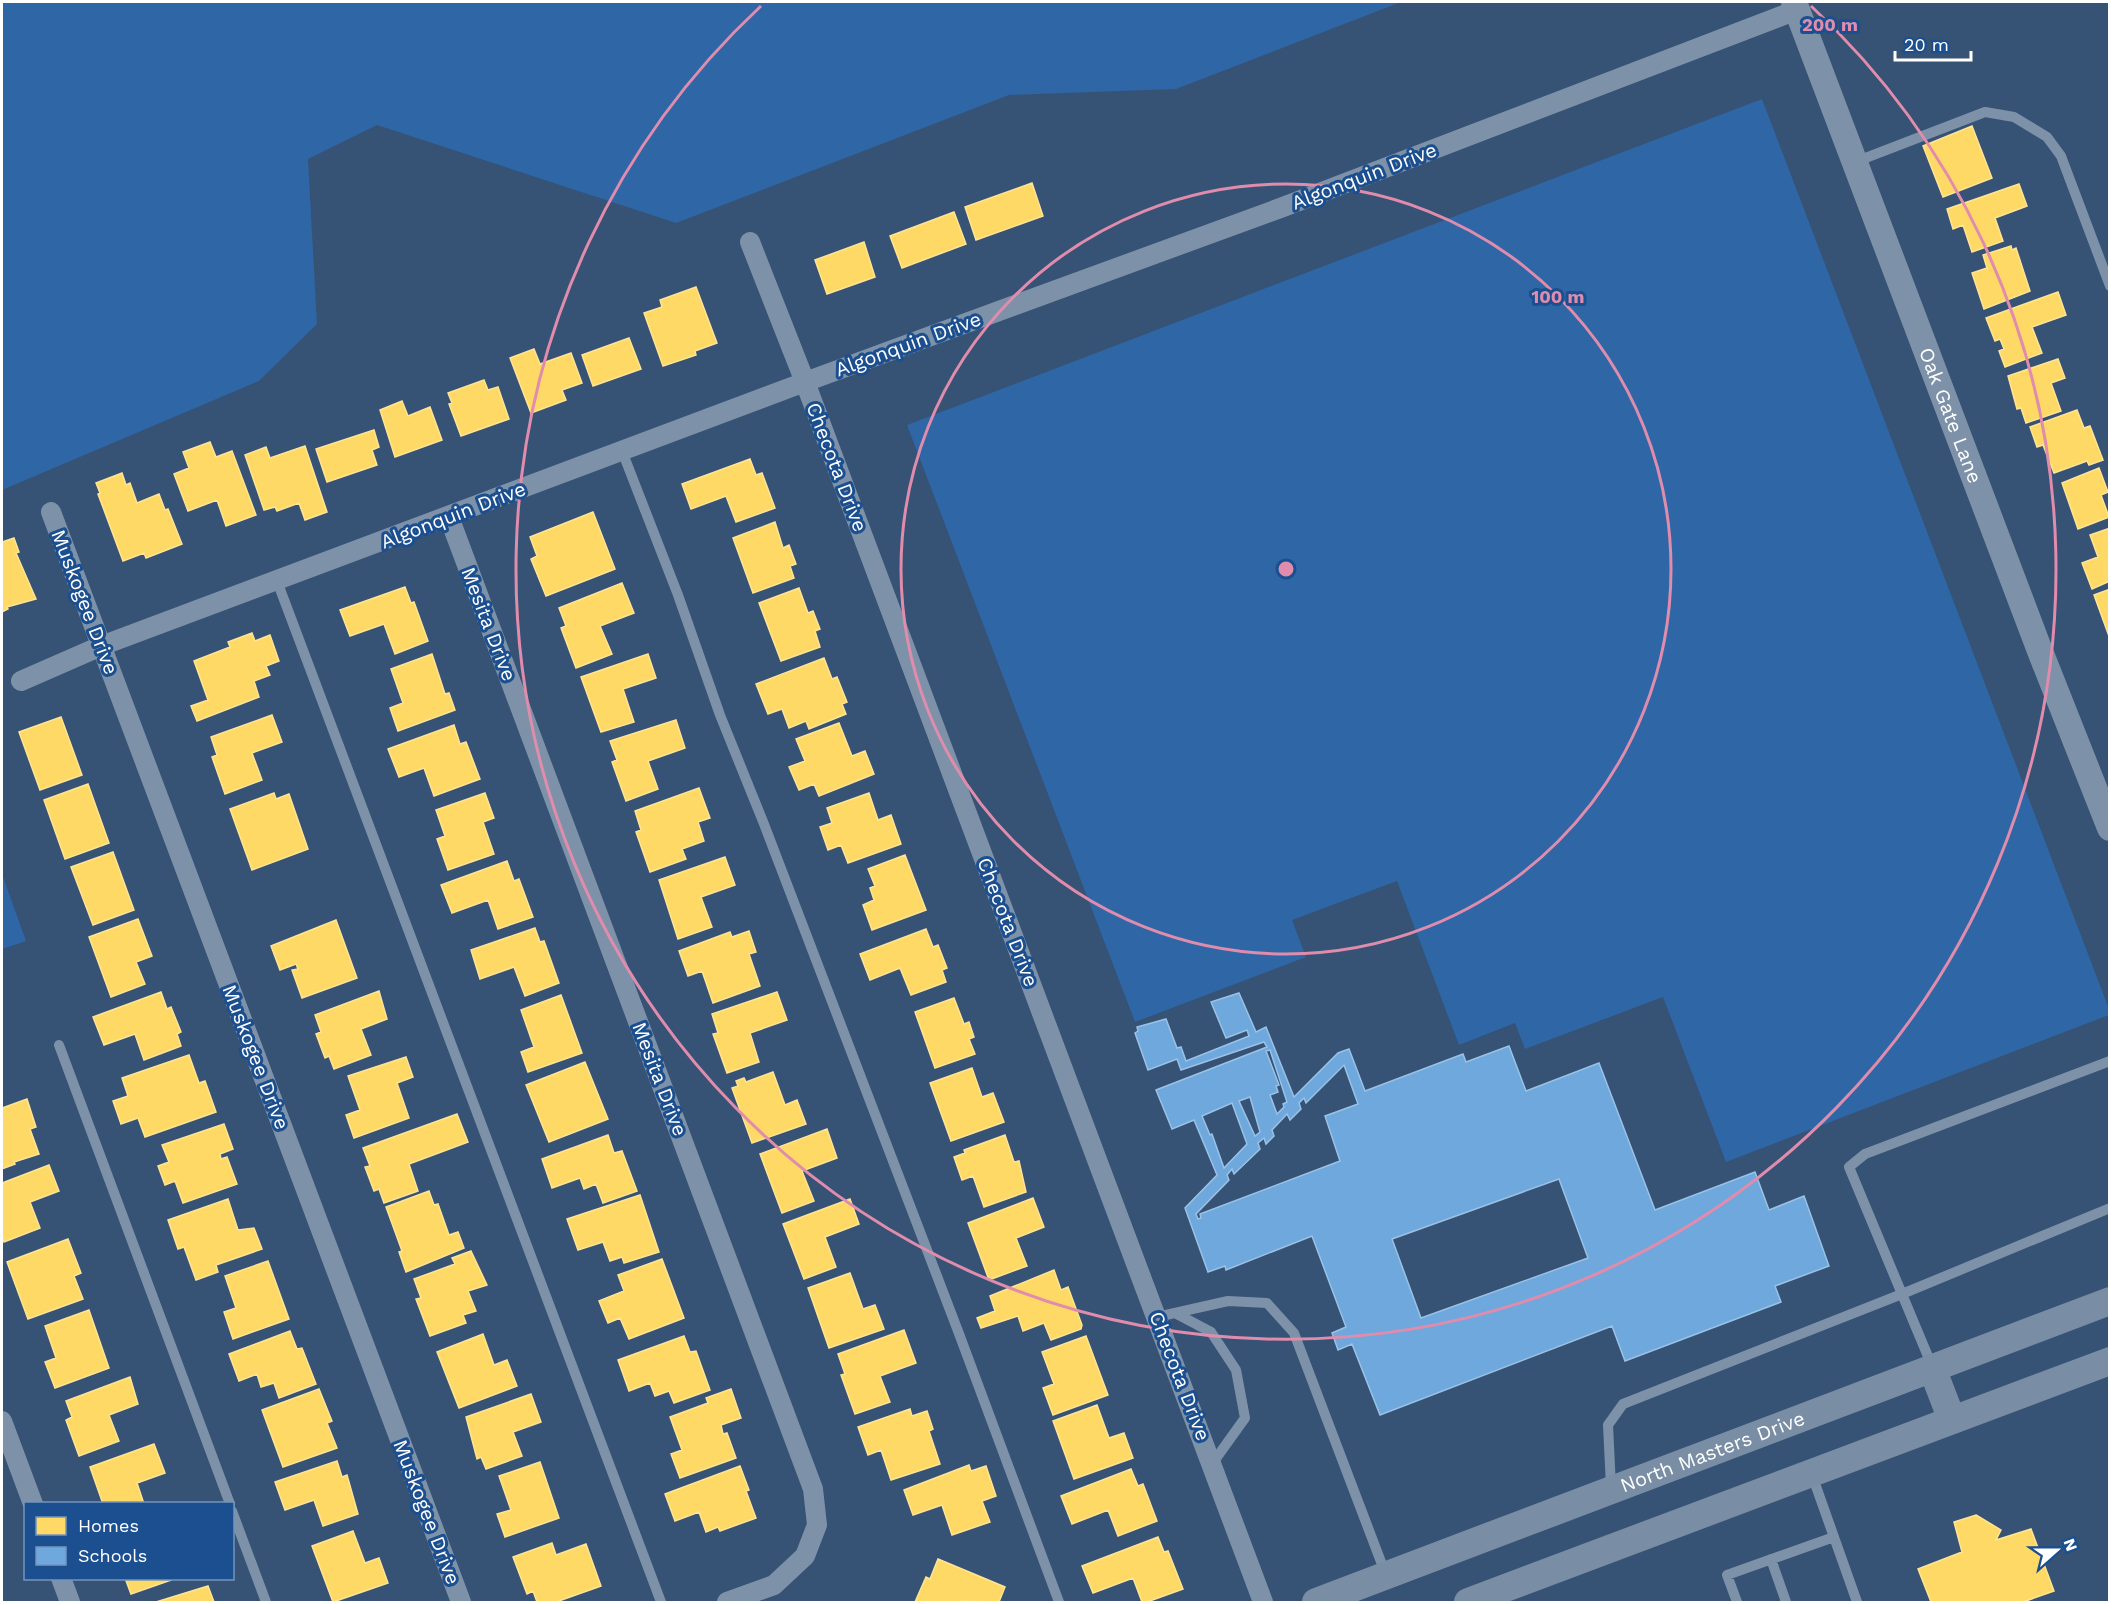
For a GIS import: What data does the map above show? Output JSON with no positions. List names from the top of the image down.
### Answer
{
  "streets": {
    "main road": ["North Masters Drive"],
    "street": [
      "Algonquin Drive",
      "Oak Gate Lane",
      "Checota Drive",
      "Muskogee Drive",
      "Mesita Drive"
    ]
  },
  "crossings": [
    ["Algonquin Drive", "Oak Gate Lane"],
    ["Algonquin Drive", "Checota Drive"],
    ["Algonquin Drive", "Muskogee Drive"],
    ["Algonquin Drive", "Mesita Drive"]
  ],
  "legend": ["Homes", "Schools"],
  "scale_bar": "20 m",
  "north": "right",
  "rings": ["200 m", "100 m"]
}
